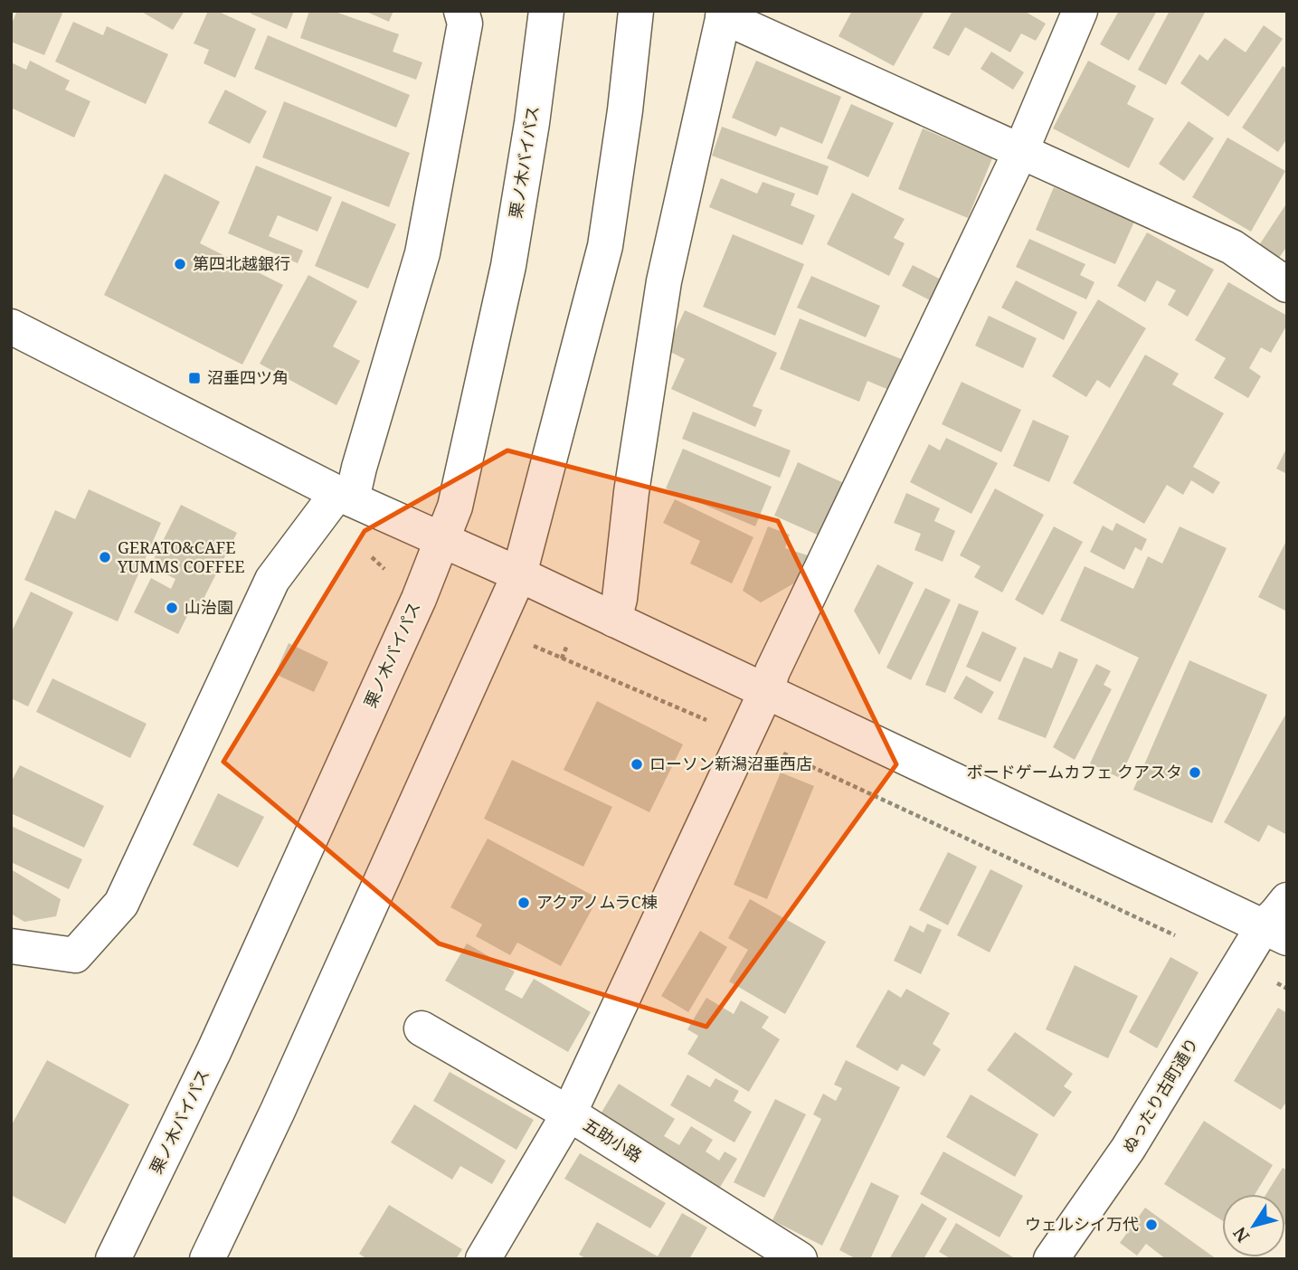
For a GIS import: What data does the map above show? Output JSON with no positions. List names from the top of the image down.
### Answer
{
  "streets": {
    "street": ["栗ノ木バイパス", "ぬったり古町通り", "五助小路"]
  },
  "places": {
    "other": [
      "第四北越銀行",
      "GERATO&CAFE YUMMS COFFEE",
      "山治園",
      "ローソン新潟沼垂西店",
      "ボードゲームカフェ クアスタ",
      "アクアノムラC棟",
      "ウェルシイ万代"
    ],
    "transit": ["沼垂四ツ角"]
  },
  "north": "bottom left"
}
